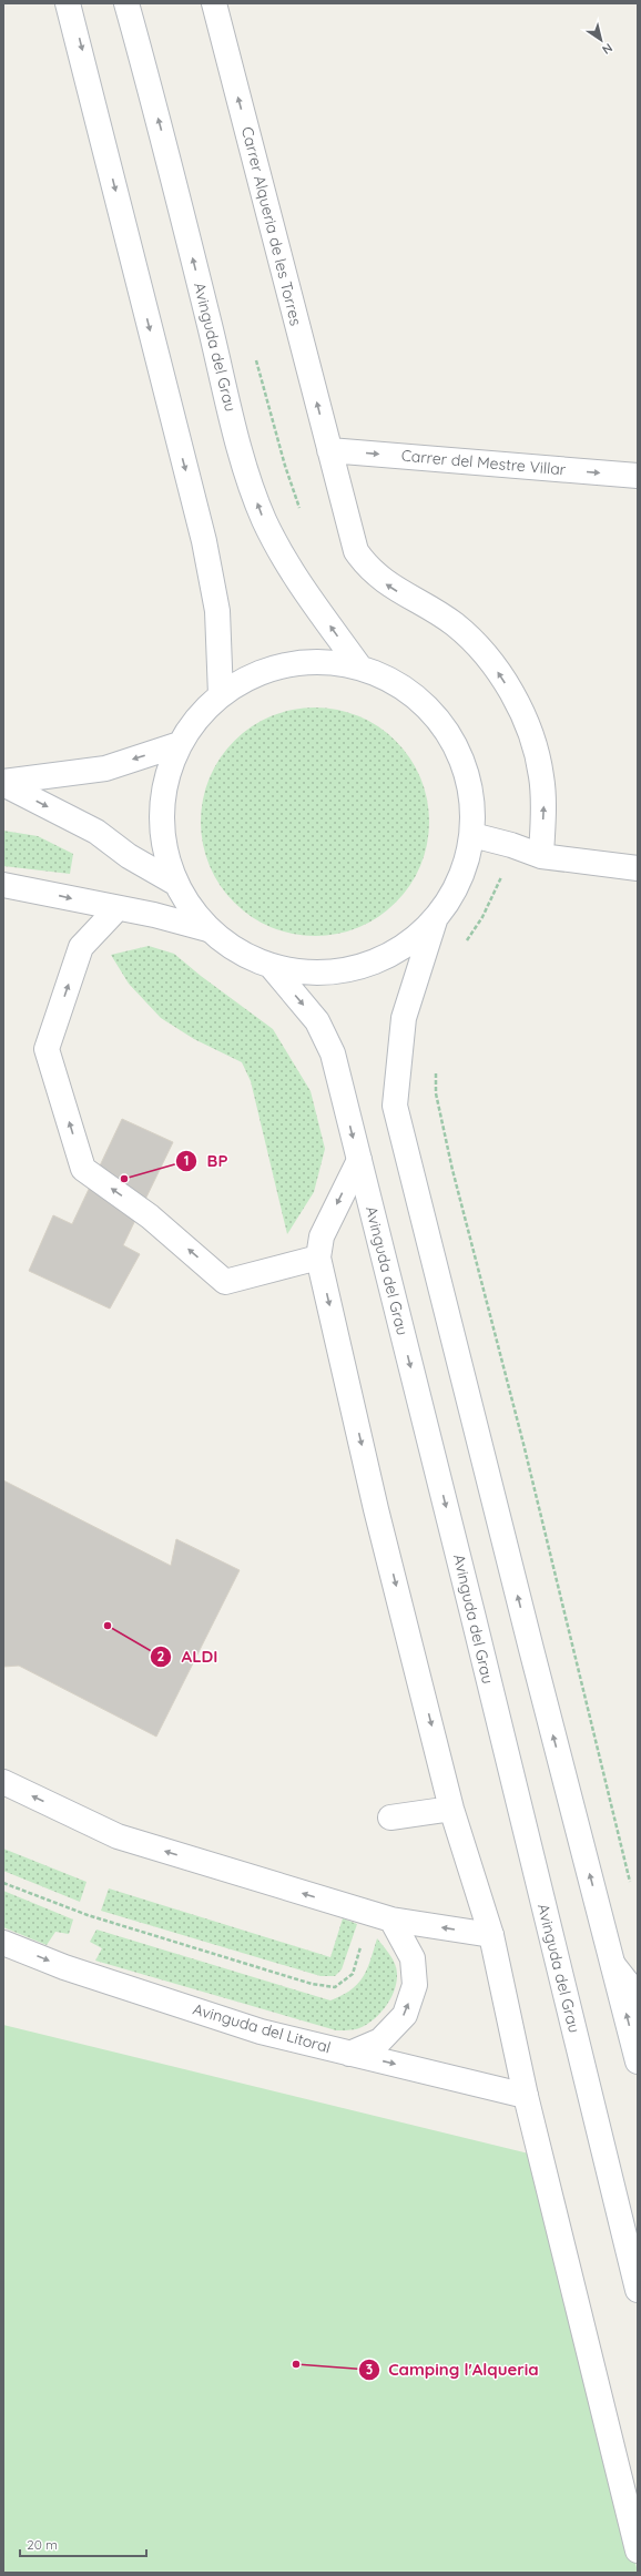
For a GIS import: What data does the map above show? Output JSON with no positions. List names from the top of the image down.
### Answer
{
  "streets": {
    "main road": [
      "Carrer Alqueria de les Torres",
      "Avinguda del Grau",
      "Carrer del Mestre Villar",
      "Avinguda del Litoral"
    ]
  },
  "crossings": [
    ["Carrer Alqueria de les Torres", "Carrer del Mestre Villar"]
  ],
  "one_way": ["Carrer del Mestre Villar"],
  "places": ["BP", "ALDI", "Camping l'Alqueria"],
  "scale_bar": "20 m",
  "north": "bottom right"
}
